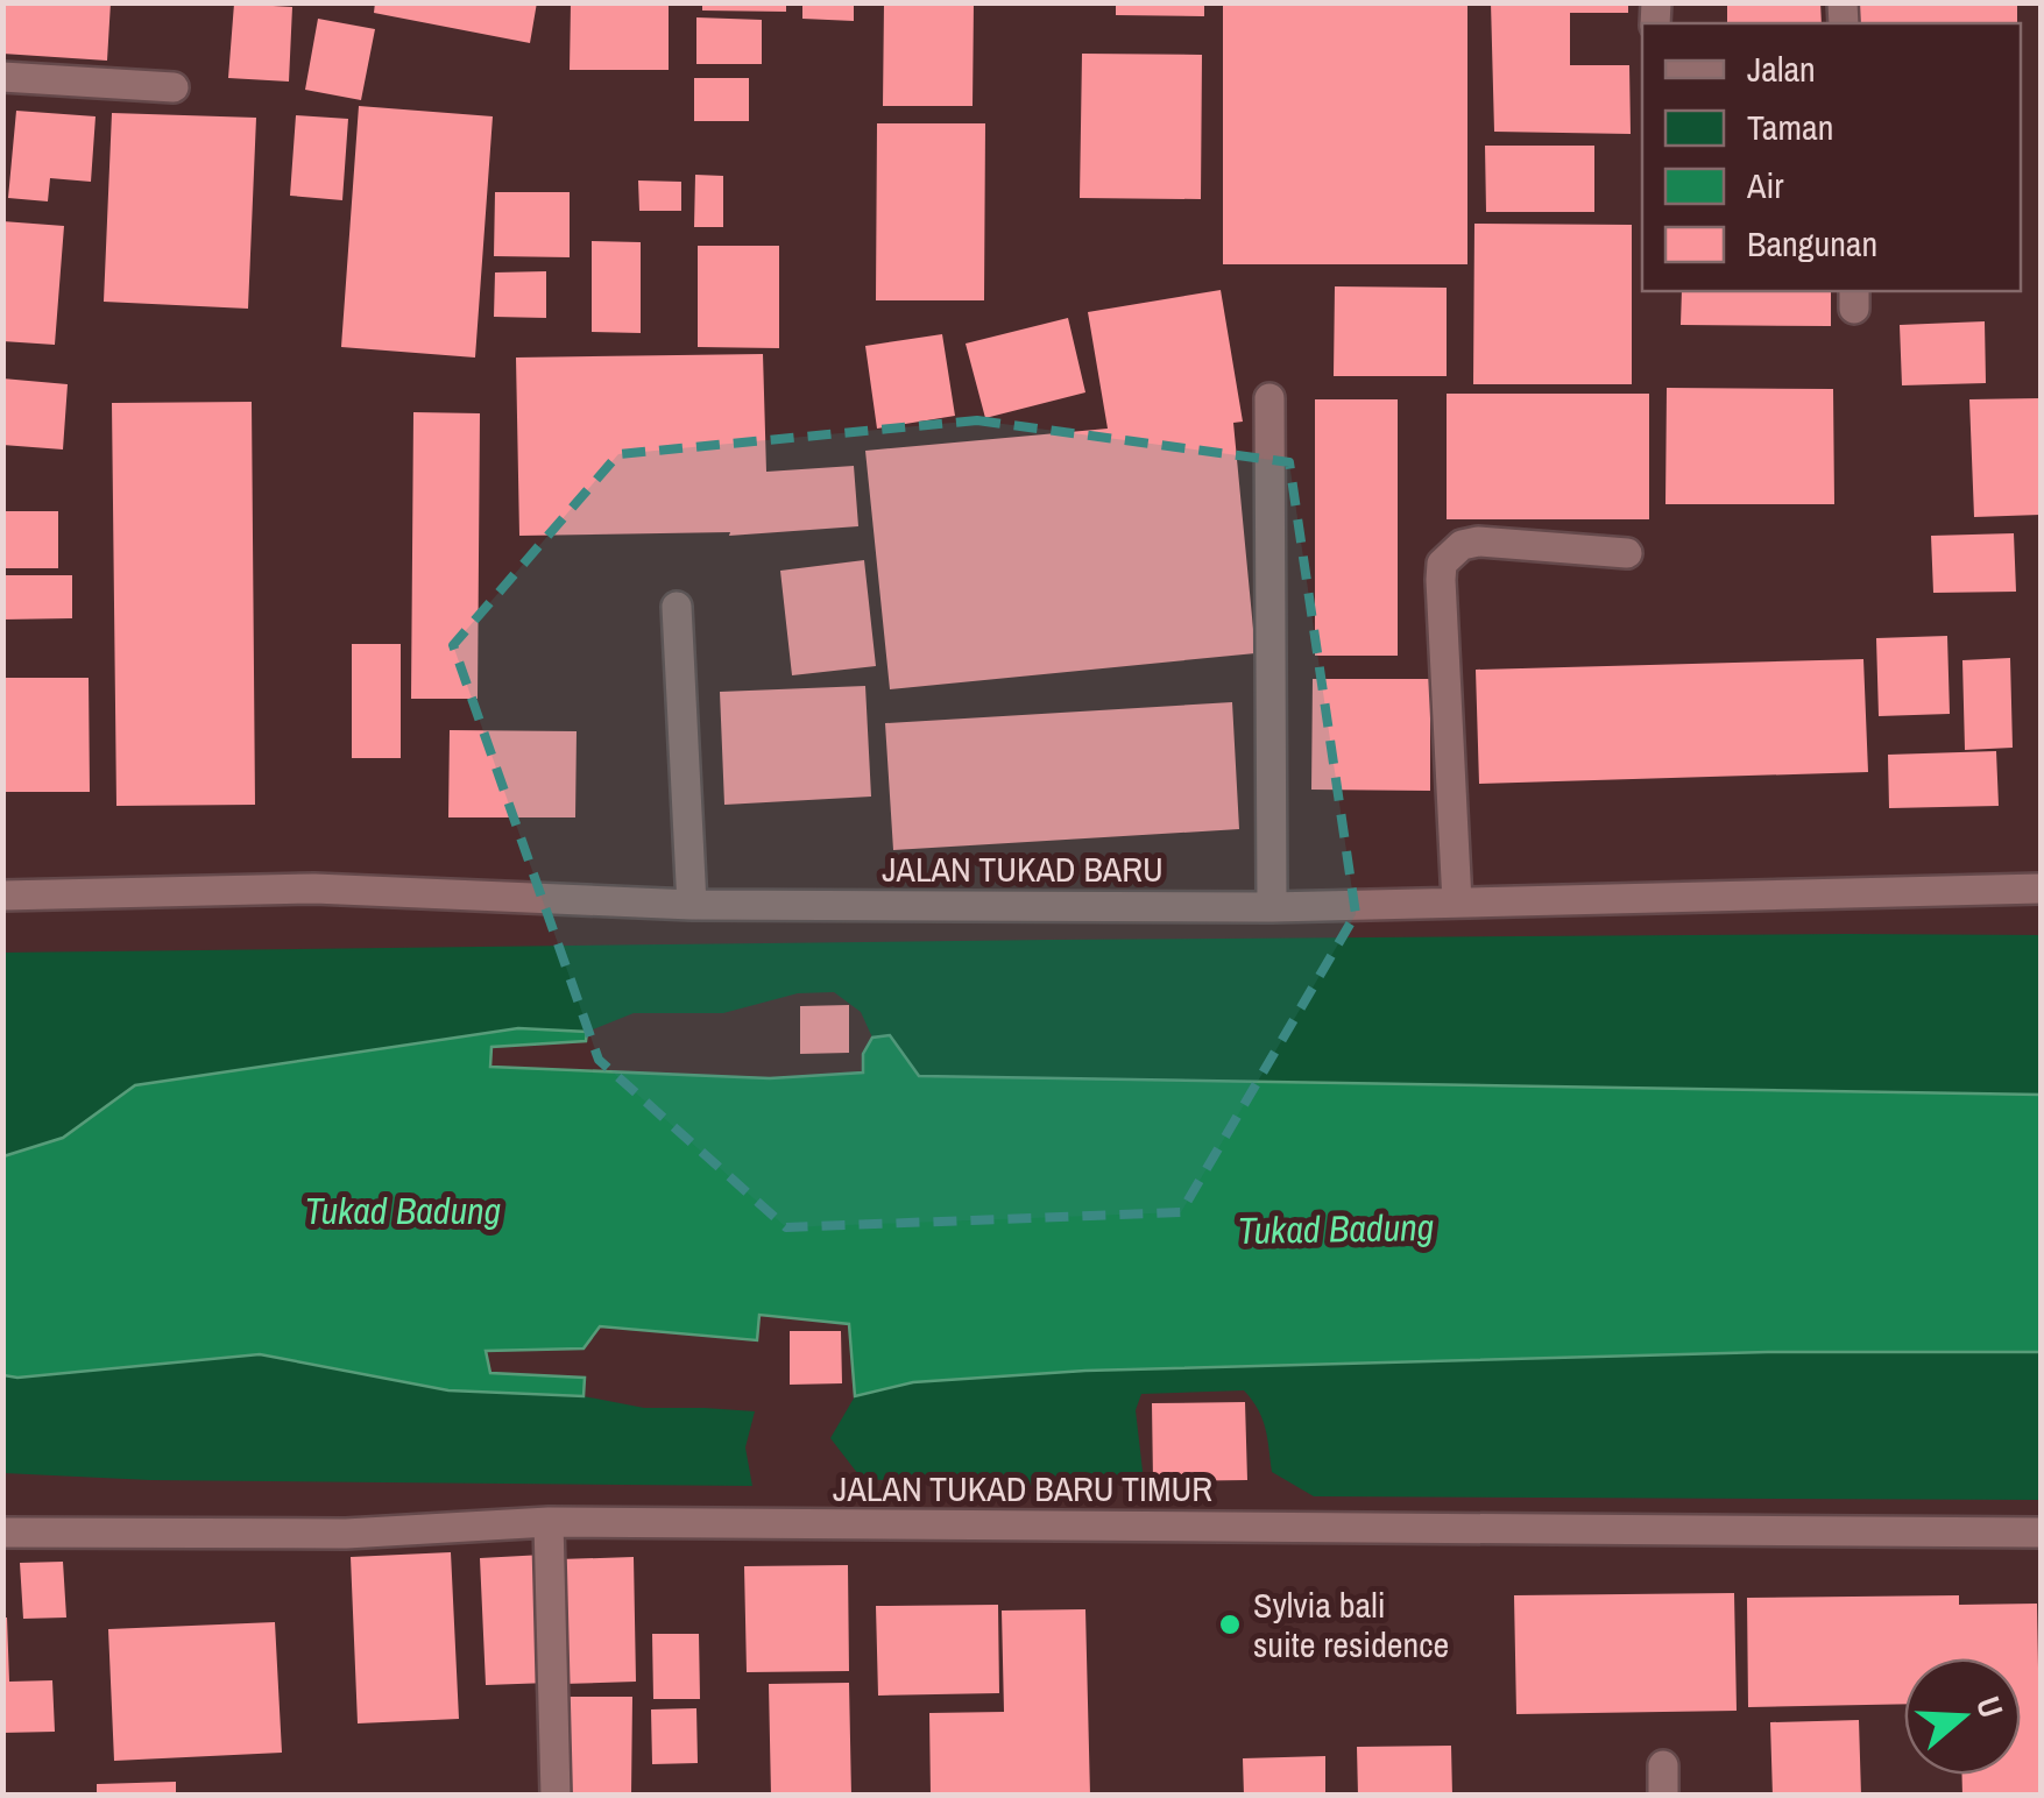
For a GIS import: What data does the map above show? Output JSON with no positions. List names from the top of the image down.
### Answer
{
  "streets": {
    "street": ["JALAN TUKAD BARU", "JALAN TUKAD BARU TIMUR"]
  },
  "water": ["Tukad Badung"],
  "places": ["Sylvia bali suite residence"],
  "legend": [
    "Jalan",
    "Taman",
    "Air",
    "Bangunan"
  ],
  "north": "right"
}
